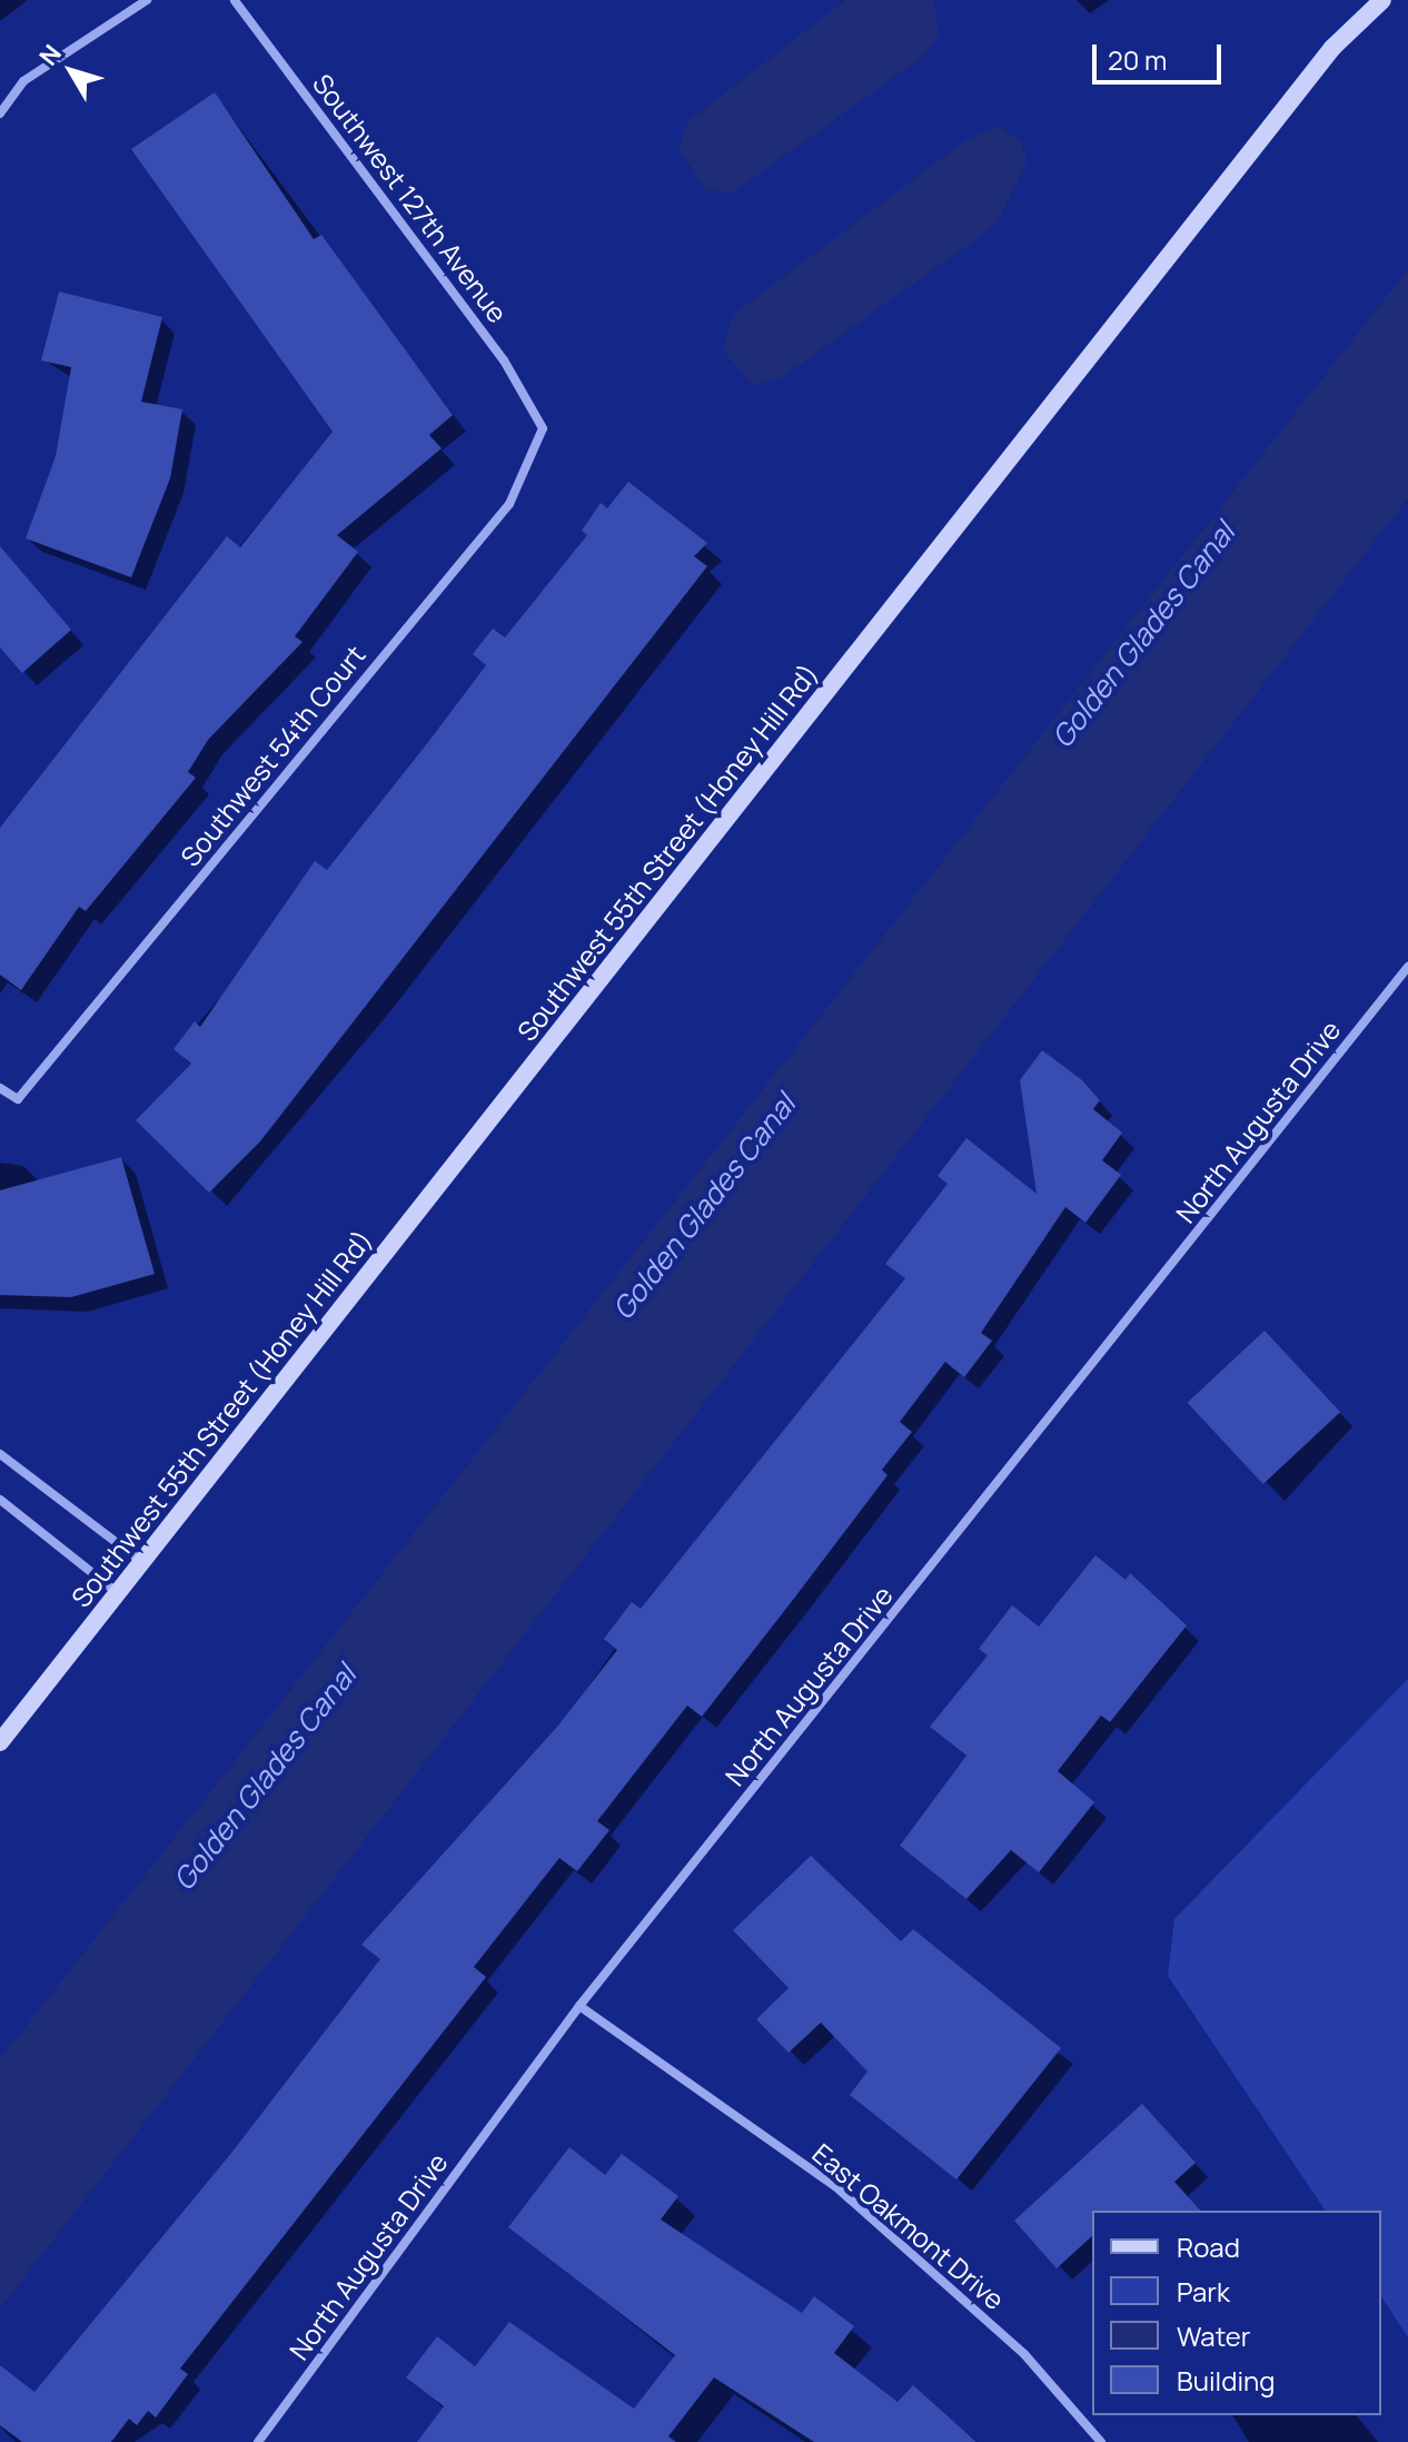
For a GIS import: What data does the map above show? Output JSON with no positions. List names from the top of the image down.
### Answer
{
  "streets": {
    "street": [
      "Southwest 127th Avenue",
      "Southwest 54th Court",
      "Southwest 55th Street (Honey Hill Rd)",
      "North Augusta Drive",
      "East Oakmont Drive"
    ]
  },
  "crossings": [
    ["Southwest 127th Avenue", "Southwest 54th Court"],
    ["North Augusta Drive", "East Oakmont Drive"]
  ],
  "water": ["Golden Glades Canal"],
  "legend": [
    "Road",
    "Park",
    "Water",
    "Building"
  ],
  "scale_bar": "20 m",
  "north": "top left"
}
